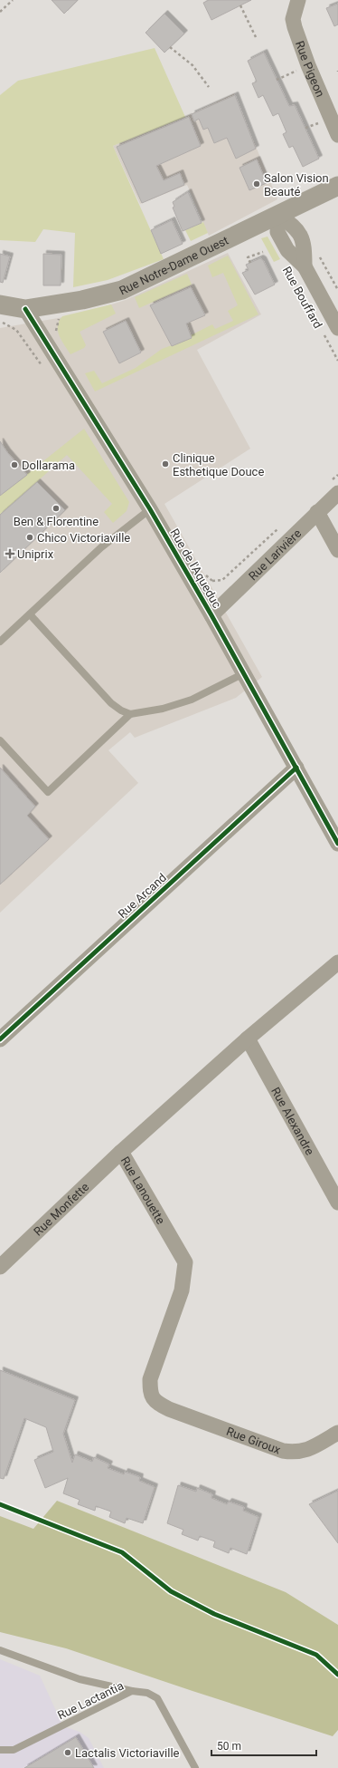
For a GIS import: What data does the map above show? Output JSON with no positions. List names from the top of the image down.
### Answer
{
  "streets": {
    "street": [
      "Rue Pigeon",
      "Rue Notre-Dame Ouest",
      "Rue Bouffard",
      "Rue Larivière",
      "Rue de l'Aqueduc",
      "Rue Arcand",
      "Rue Alexandre",
      "Rue Lanouette",
      "Rue Monfette",
      "Rue Giroux"
    ],
    "lane": ["Rue Lactantia"]
  },
  "crossings": [
    ["Rue Notre-Dame Ouest", "Rue Bouffard"],
    ["Rue Notre-Dame Ouest", "Rue de l'Aqueduc"],
    ["Rue Larivière", "Rue de l'Aqueduc"],
    ["Rue de l'Aqueduc", "Rue Arcand"],
    ["Rue Alexandre", "Rue Lanouette"],
    ["Rue Lanouette", "Rue Monfette"],
    ["Rue Lanouette", "Rue Giroux"]
  ],
  "places": {
    "other": [
      "Salon Vision Beauté",
      "Clinique Esthetique Douce",
      "Dollarama",
      "Ben & Florentine",
      "Chico Victoriaville",
      "Lactalis Victoriaville"
    ],
    "health": ["Uniprix"]
  },
  "scale_bar": "50 m"
}
